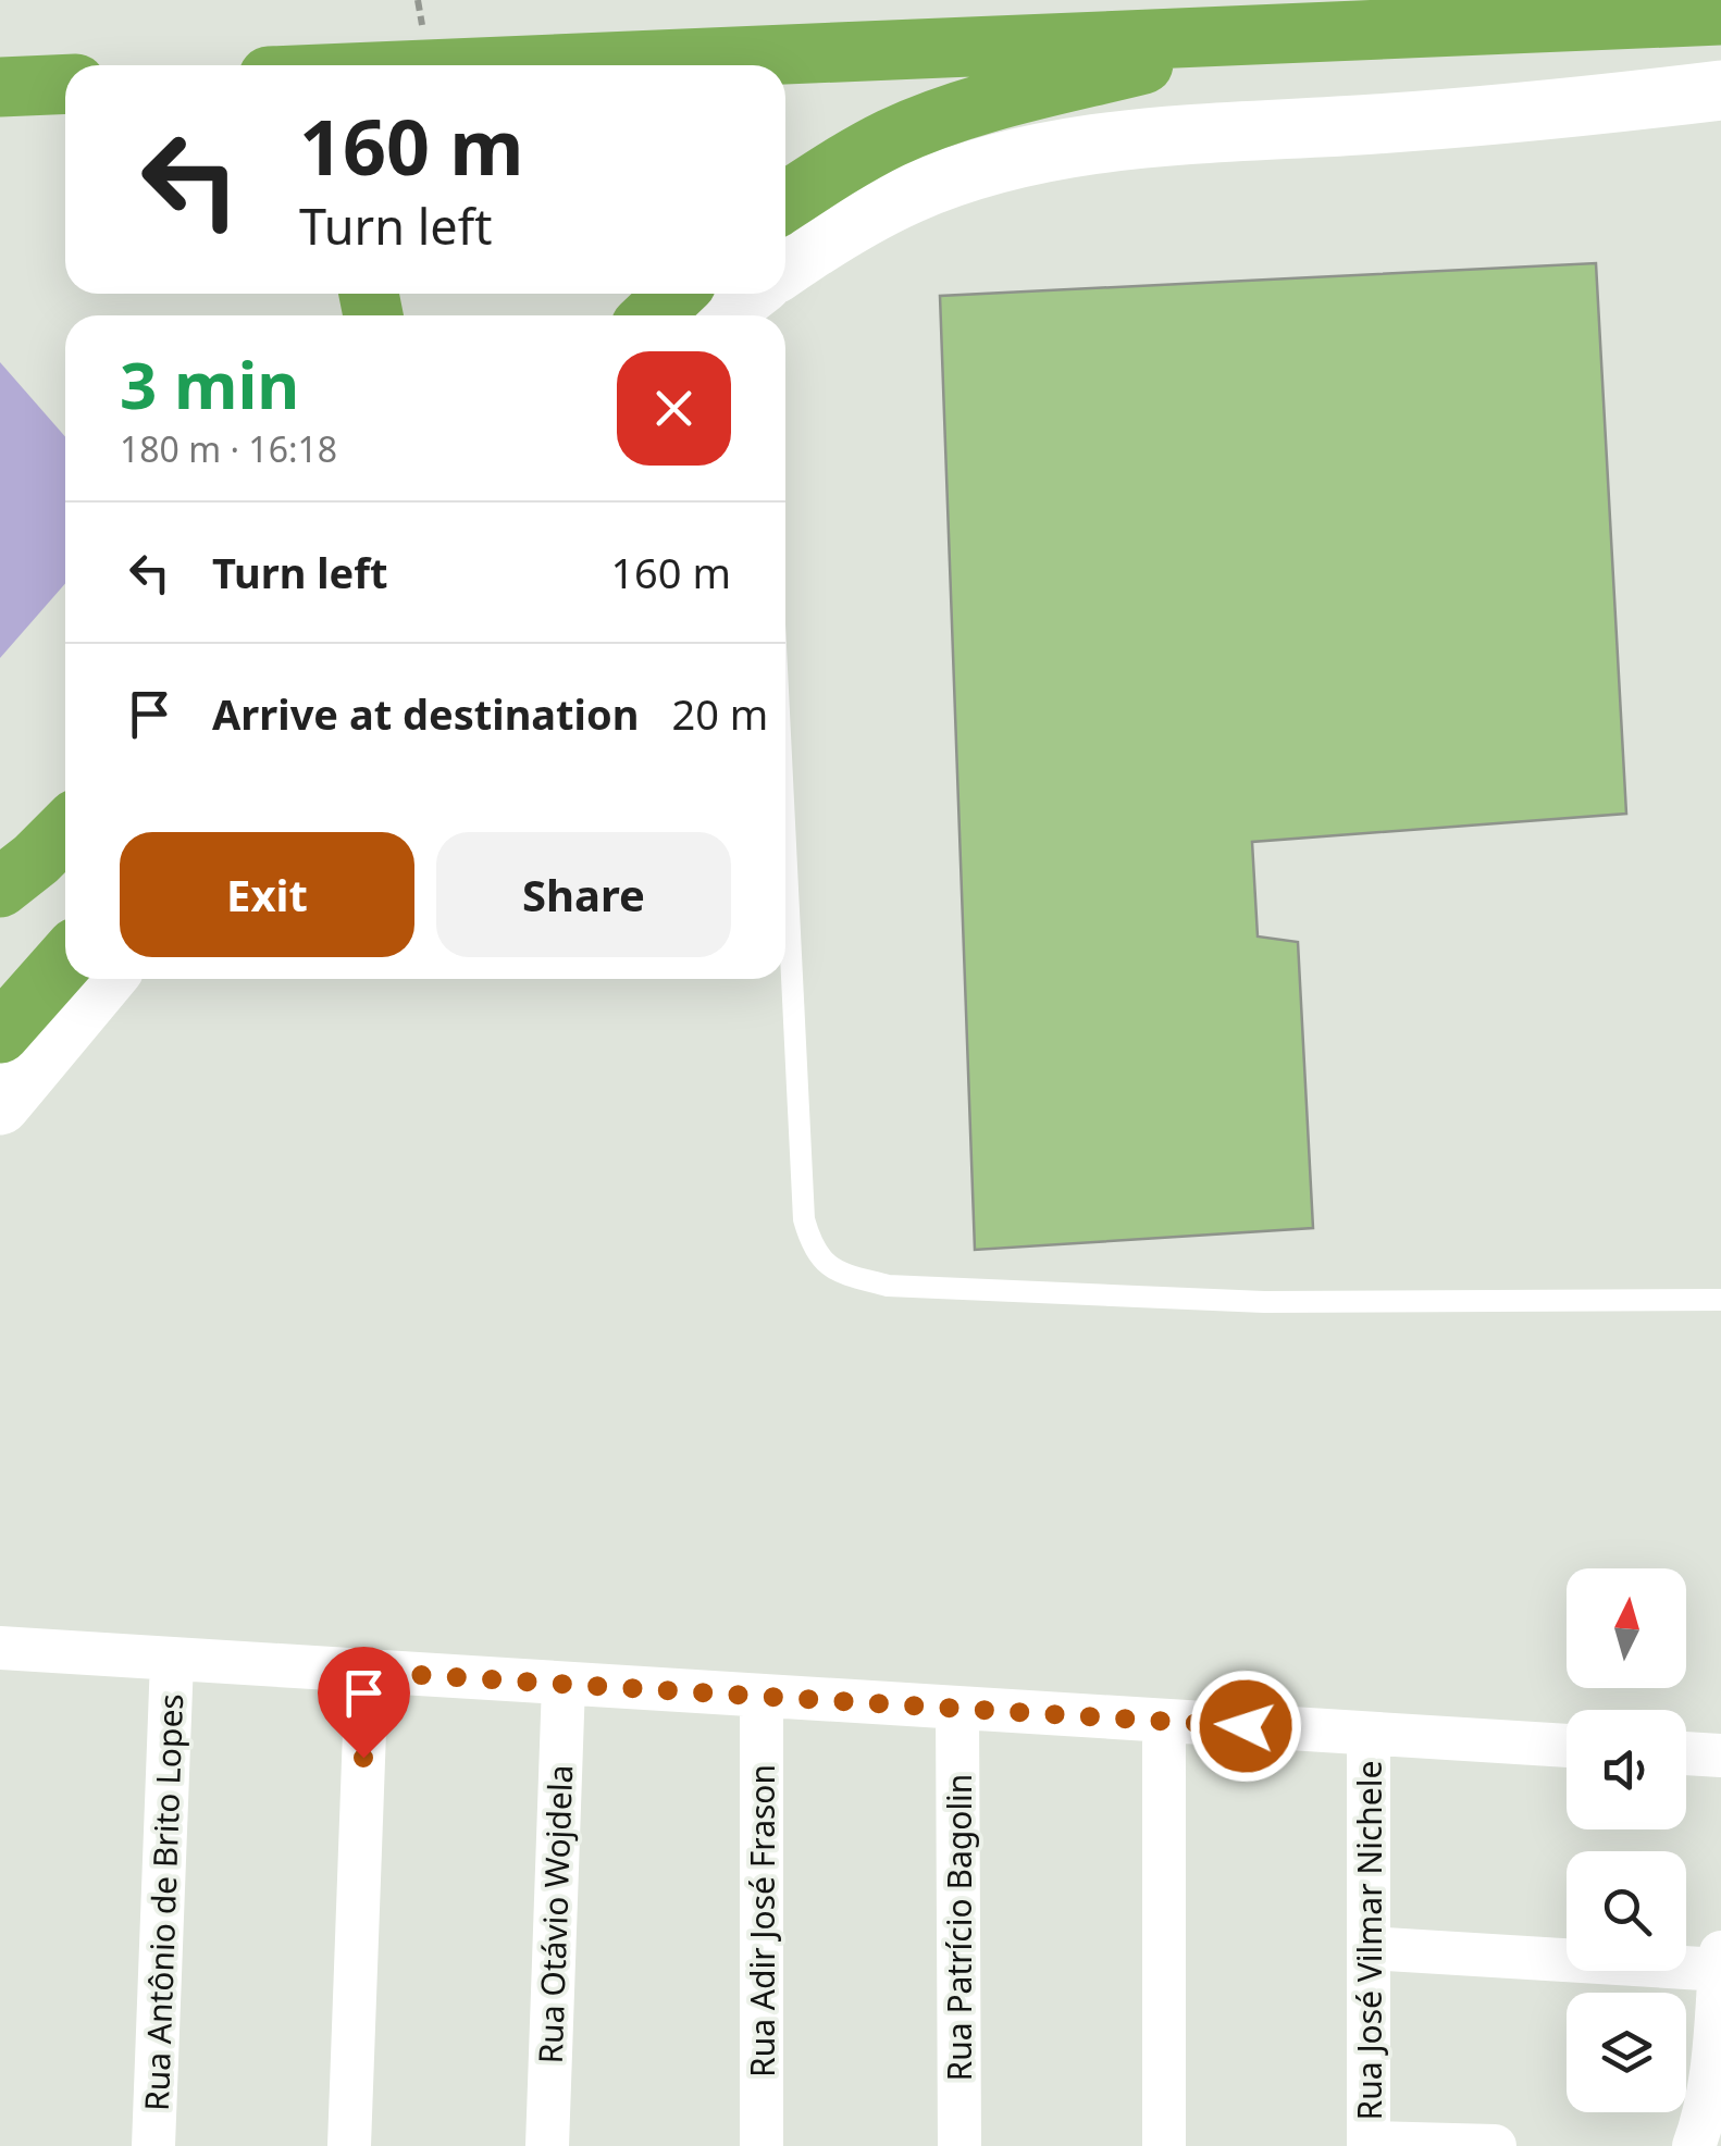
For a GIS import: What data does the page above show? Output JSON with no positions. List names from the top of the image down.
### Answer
{
  "streets": {
    "street": [
      "Rua Antônio de Brito Lopes",
      "Rua Otávio Wojdela",
      "Rua Adir José Frason",
      "Rua Patrício Bagolin",
      "Rua José Vilmar Nichele"
    ]
  },
  "north": "top",
  "page": {
    "turn": ["160 m", "Turn left"],
    "heading": ["3 min", "180 m · 16:18"],
    "list": [
      {
        "name": "Turn left",
        "value": "160 m"
      },
      {
        "name": "Arrive at destination",
        "value": "20 m"
      }
    ],
    "buttons": ["Exit", "Share"]
  }
}
